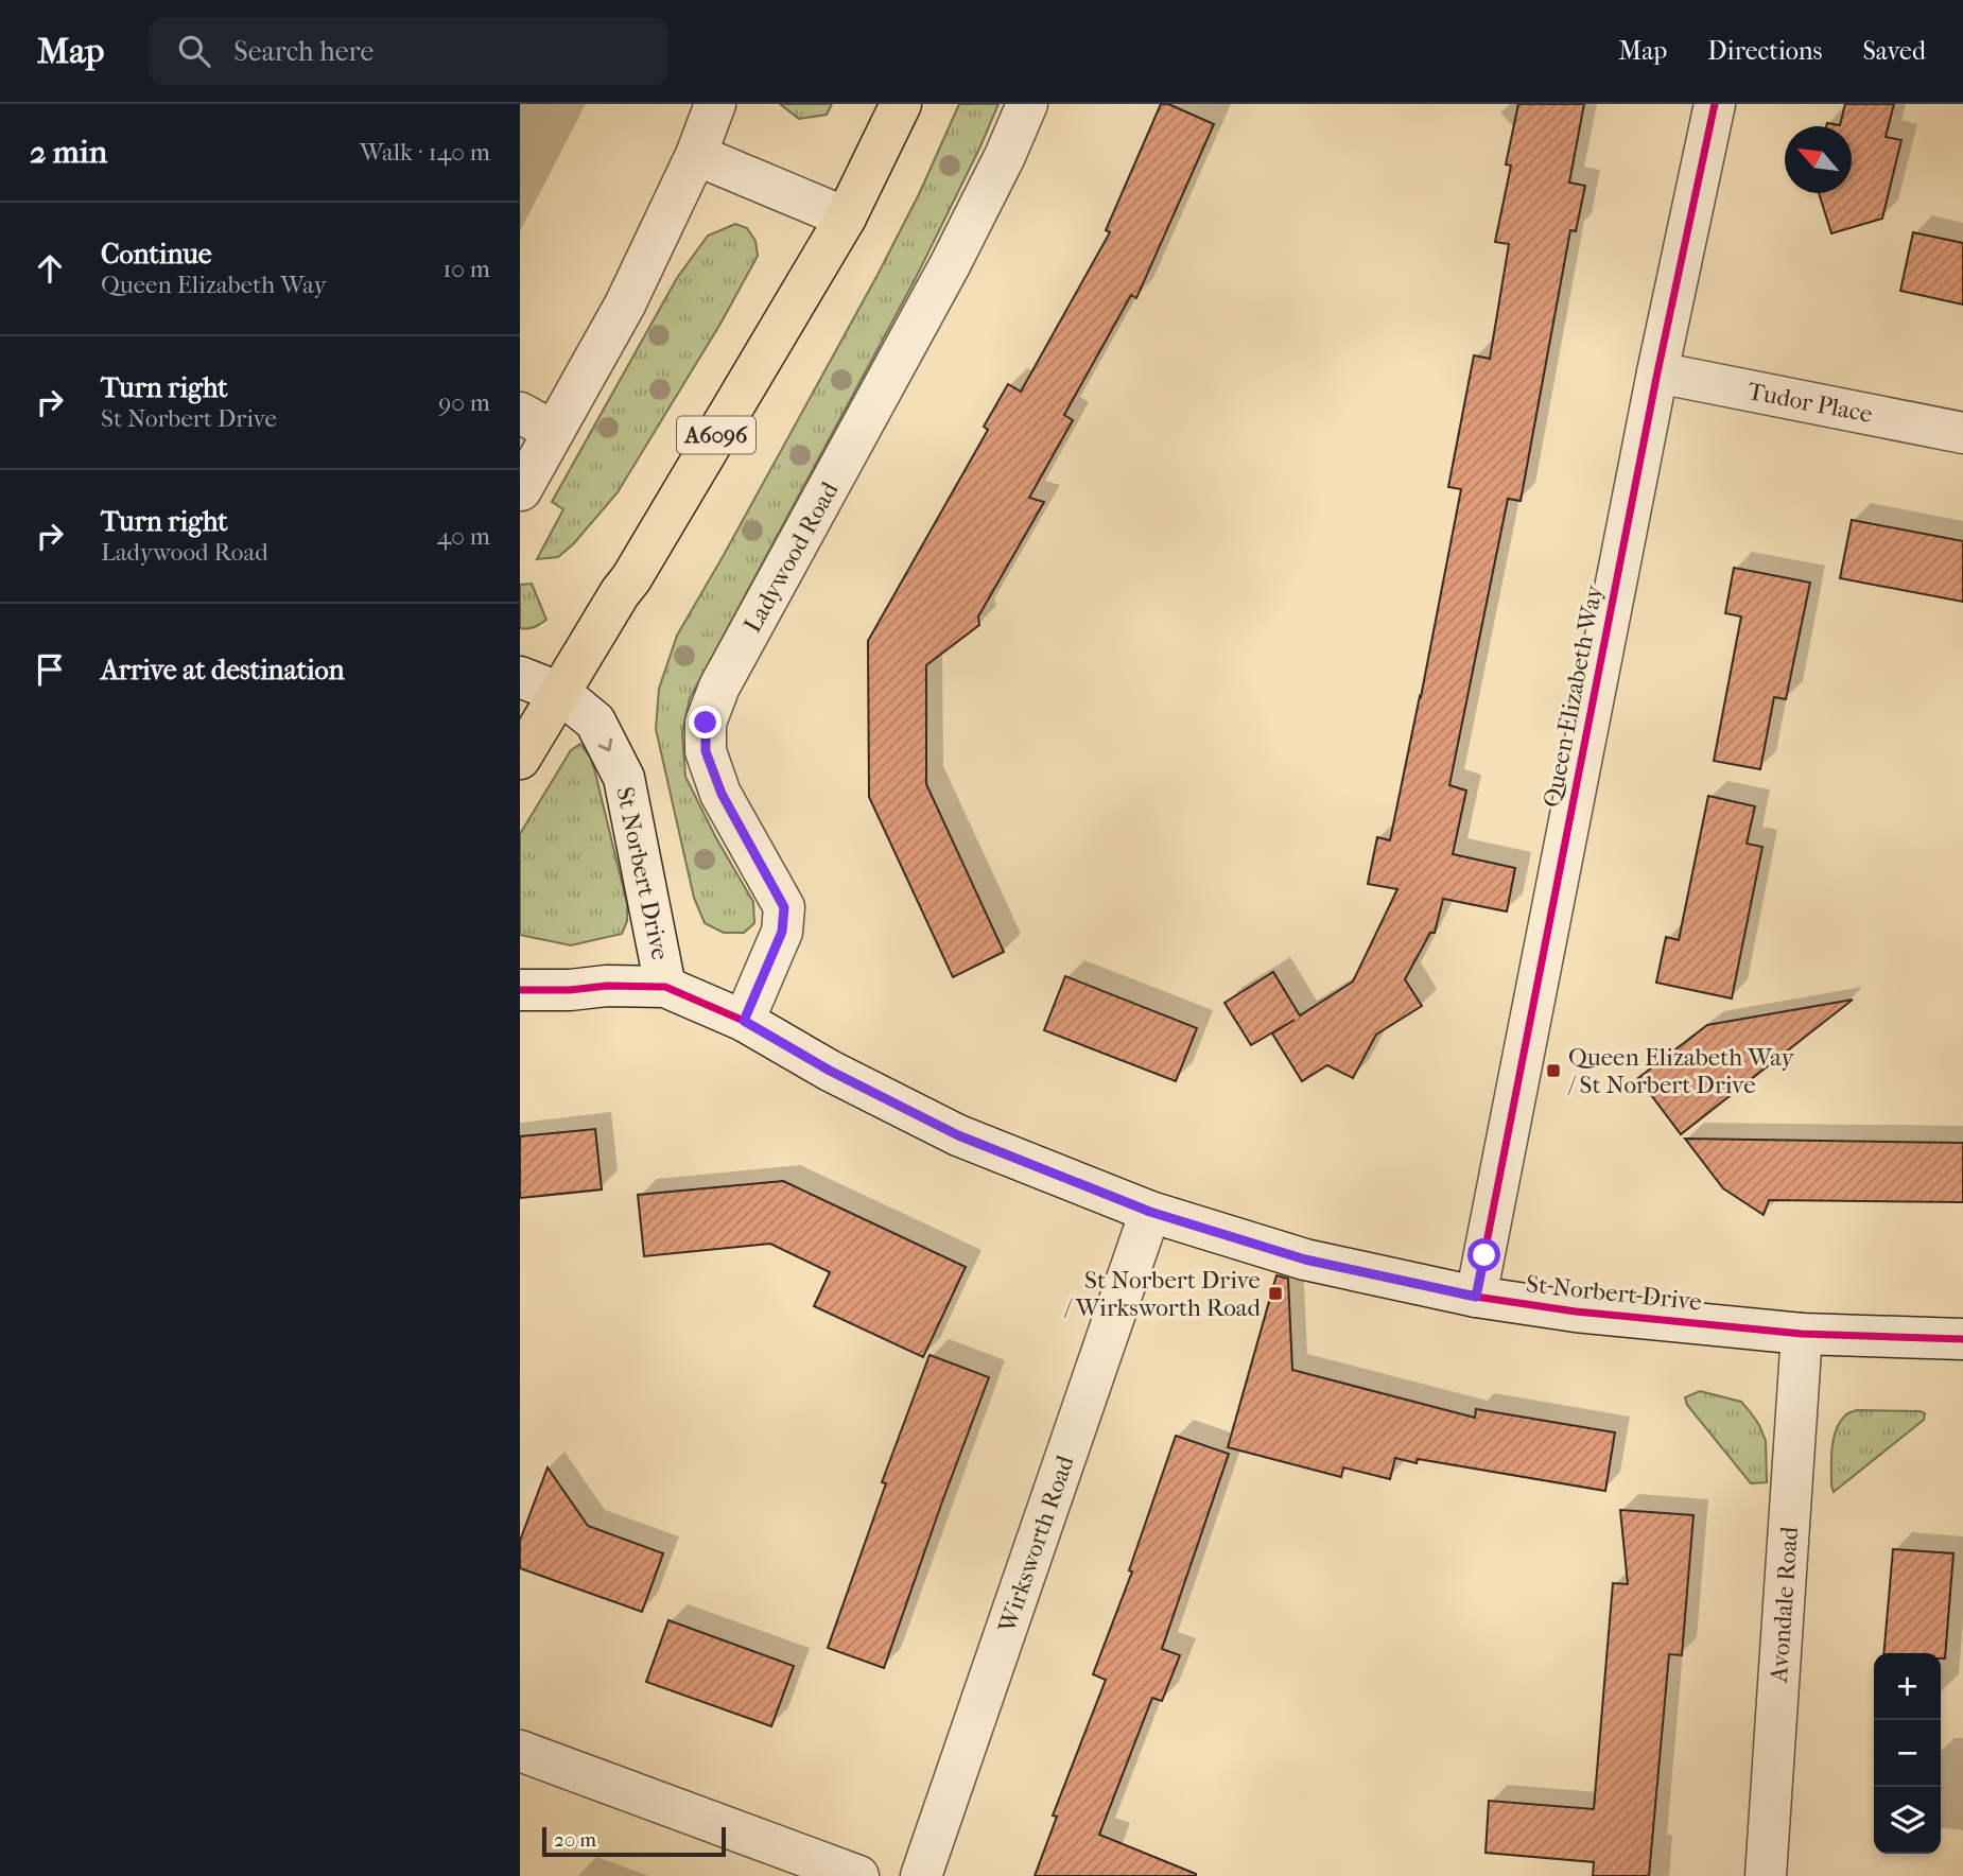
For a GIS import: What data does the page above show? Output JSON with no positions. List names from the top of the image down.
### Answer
{
  "streets": {
    "main road": ["A6096"],
    "street": [
      "Tudor Place",
      "Ladywood Road",
      "Queen Elizabeth Way",
      "St Norbert Drive",
      "Wirksworth Road",
      "Avondale Road"
    ]
  },
  "crossings": [
    ["Tudor Place", "Queen Elizabeth Way"],
    ["A6096", "St Norbert Drive"],
    ["Ladywood Road", "St Norbert Drive"],
    ["Queen Elizabeth Way", "St Norbert Drive"],
    ["St Norbert Drive", "Wirksworth Road"],
    ["St Norbert Drive", "Avondale Road"]
  ],
  "places": {
    "transit": ["Queen Elizabeth Way / St Norbert Drive", "St Norbert Drive / Wirksworth Road"]
  },
  "scale_bar": "20 m",
  "north": "top left",
  "page": {
    "header": "Map",
    "search": "Search here",
    "nav": ["Map", "Directions", "Saved"],
    "heading": ["2 min", "Walk · 140 m"],
    "list": [
      ["Continue", "Queen Elizabeth Way", "10 m"],
      ["Turn right", "St Norbert Drive", "90 m"],
      ["Turn right", "Ladywood Road", "40 m"],
      "Arrive at destination"
    ],
    "map_buttons": ["+", "−"],
    "scale": "20 m"
  }
}
